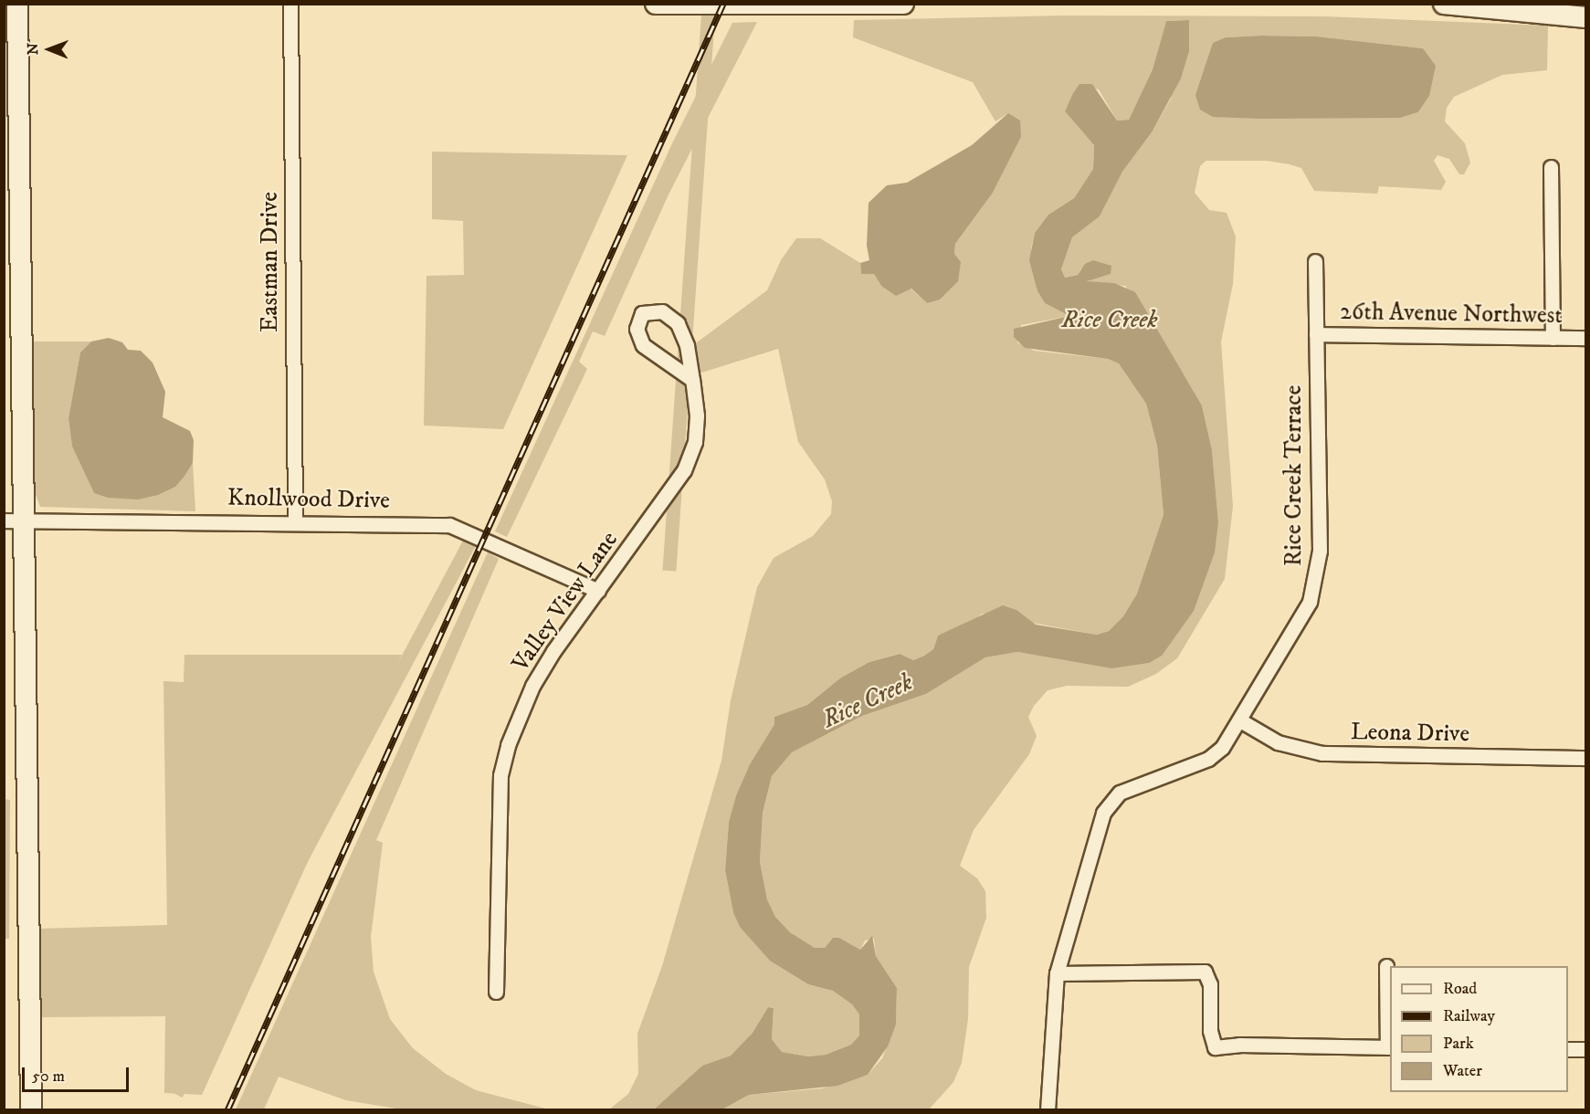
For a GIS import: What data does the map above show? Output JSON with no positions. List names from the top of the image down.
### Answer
{
  "streets": {
    "street": [
      "Eastman Drive",
      "26th Avenue Northwest",
      "Rice Creek Terrace",
      "Knollwood Drive",
      "Valley View Lane",
      "Leona Drive"
    ]
  },
  "crossings": [
    ["Eastman Drive", "Knollwood Drive"],
    ["26th Avenue Northwest", "Rice Creek Terrace"],
    ["Rice Creek Terrace", "Leona Drive"],
    ["Knollwood Drive", "Valley View Lane"]
  ],
  "water": ["Rice Creek"],
  "legend": [
    "Road",
    "Railway",
    "Park",
    "Water"
  ],
  "scale_bar": "50 m",
  "north": "left"
}
